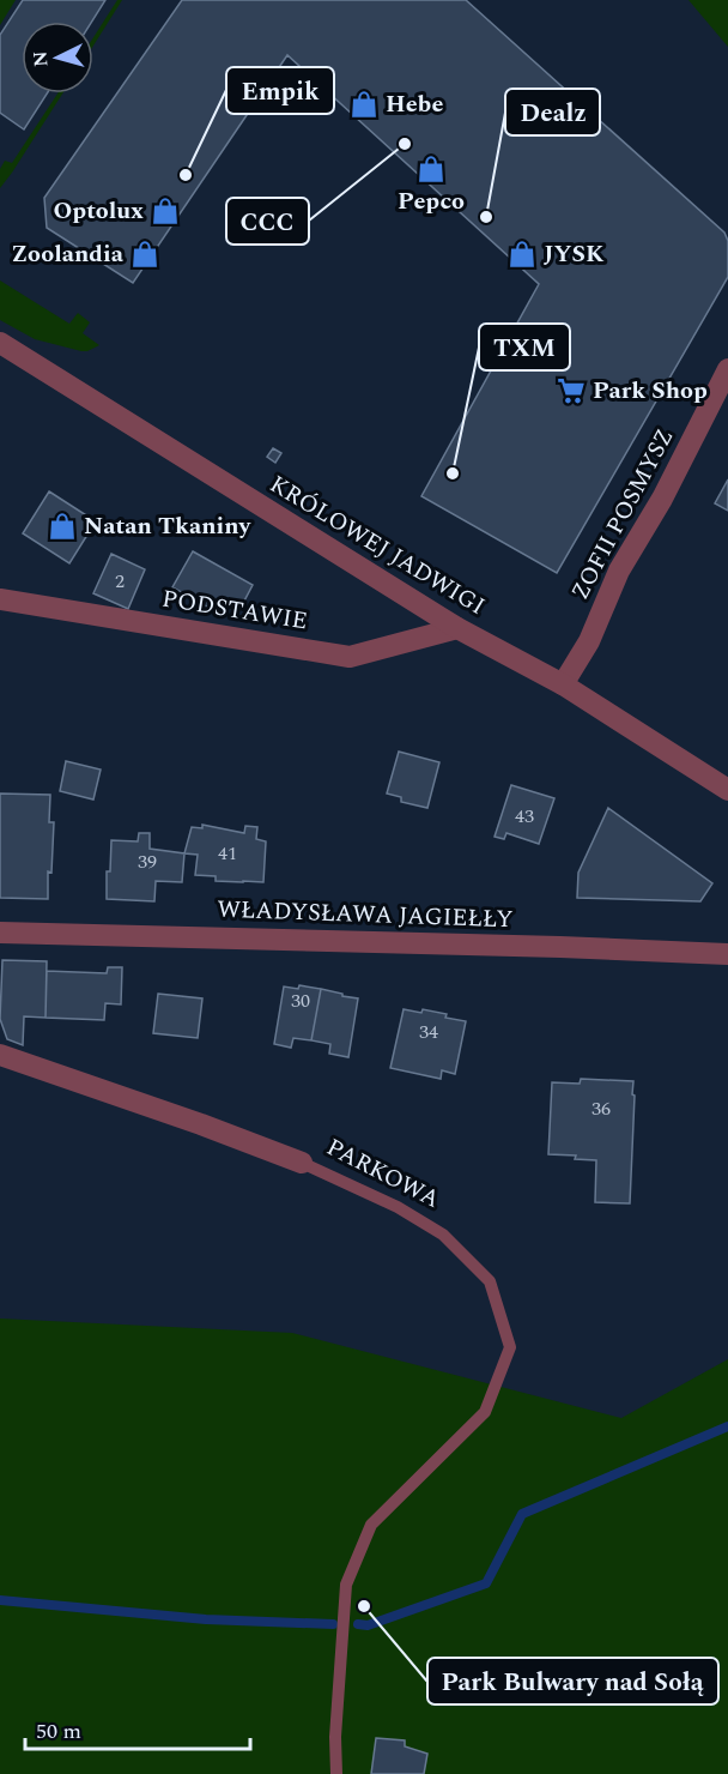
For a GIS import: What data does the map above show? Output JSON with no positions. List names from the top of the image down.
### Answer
{
  "streets": {
    "street": [
      "ZOFII POSMYSZ",
      "KRÓLOWEJ JADWIGI",
      "PODSTAWIE",
      "WŁADYSŁAWA JAGIEŁŁY",
      "PARKOWA"
    ]
  },
  "crossings": [
    ["ZOFII POSMYSZ", "KRÓLOWEJ JADWIGI"],
    ["KRÓLOWEJ JADWIGI", "PODSTAWIE"]
  ],
  "places": {
    "shop": [
      "Hebe",
      "Pepco",
      "Optolux",
      "Zoolandia",
      "JYSK",
      "Natan Tkaniny"
    ],
    "other": [
      "CCC",
      "Empik",
      "Dealz",
      "TXM",
      "Park Bulwary nad Sołą"
    ],
    "supermarket": ["Park Shop"]
  },
  "house_numbers": [
    "2",
    "43",
    "41",
    "39",
    "30",
    "34",
    "36"
  ],
  "scale_bar": "50 m",
  "north": "left"
}
